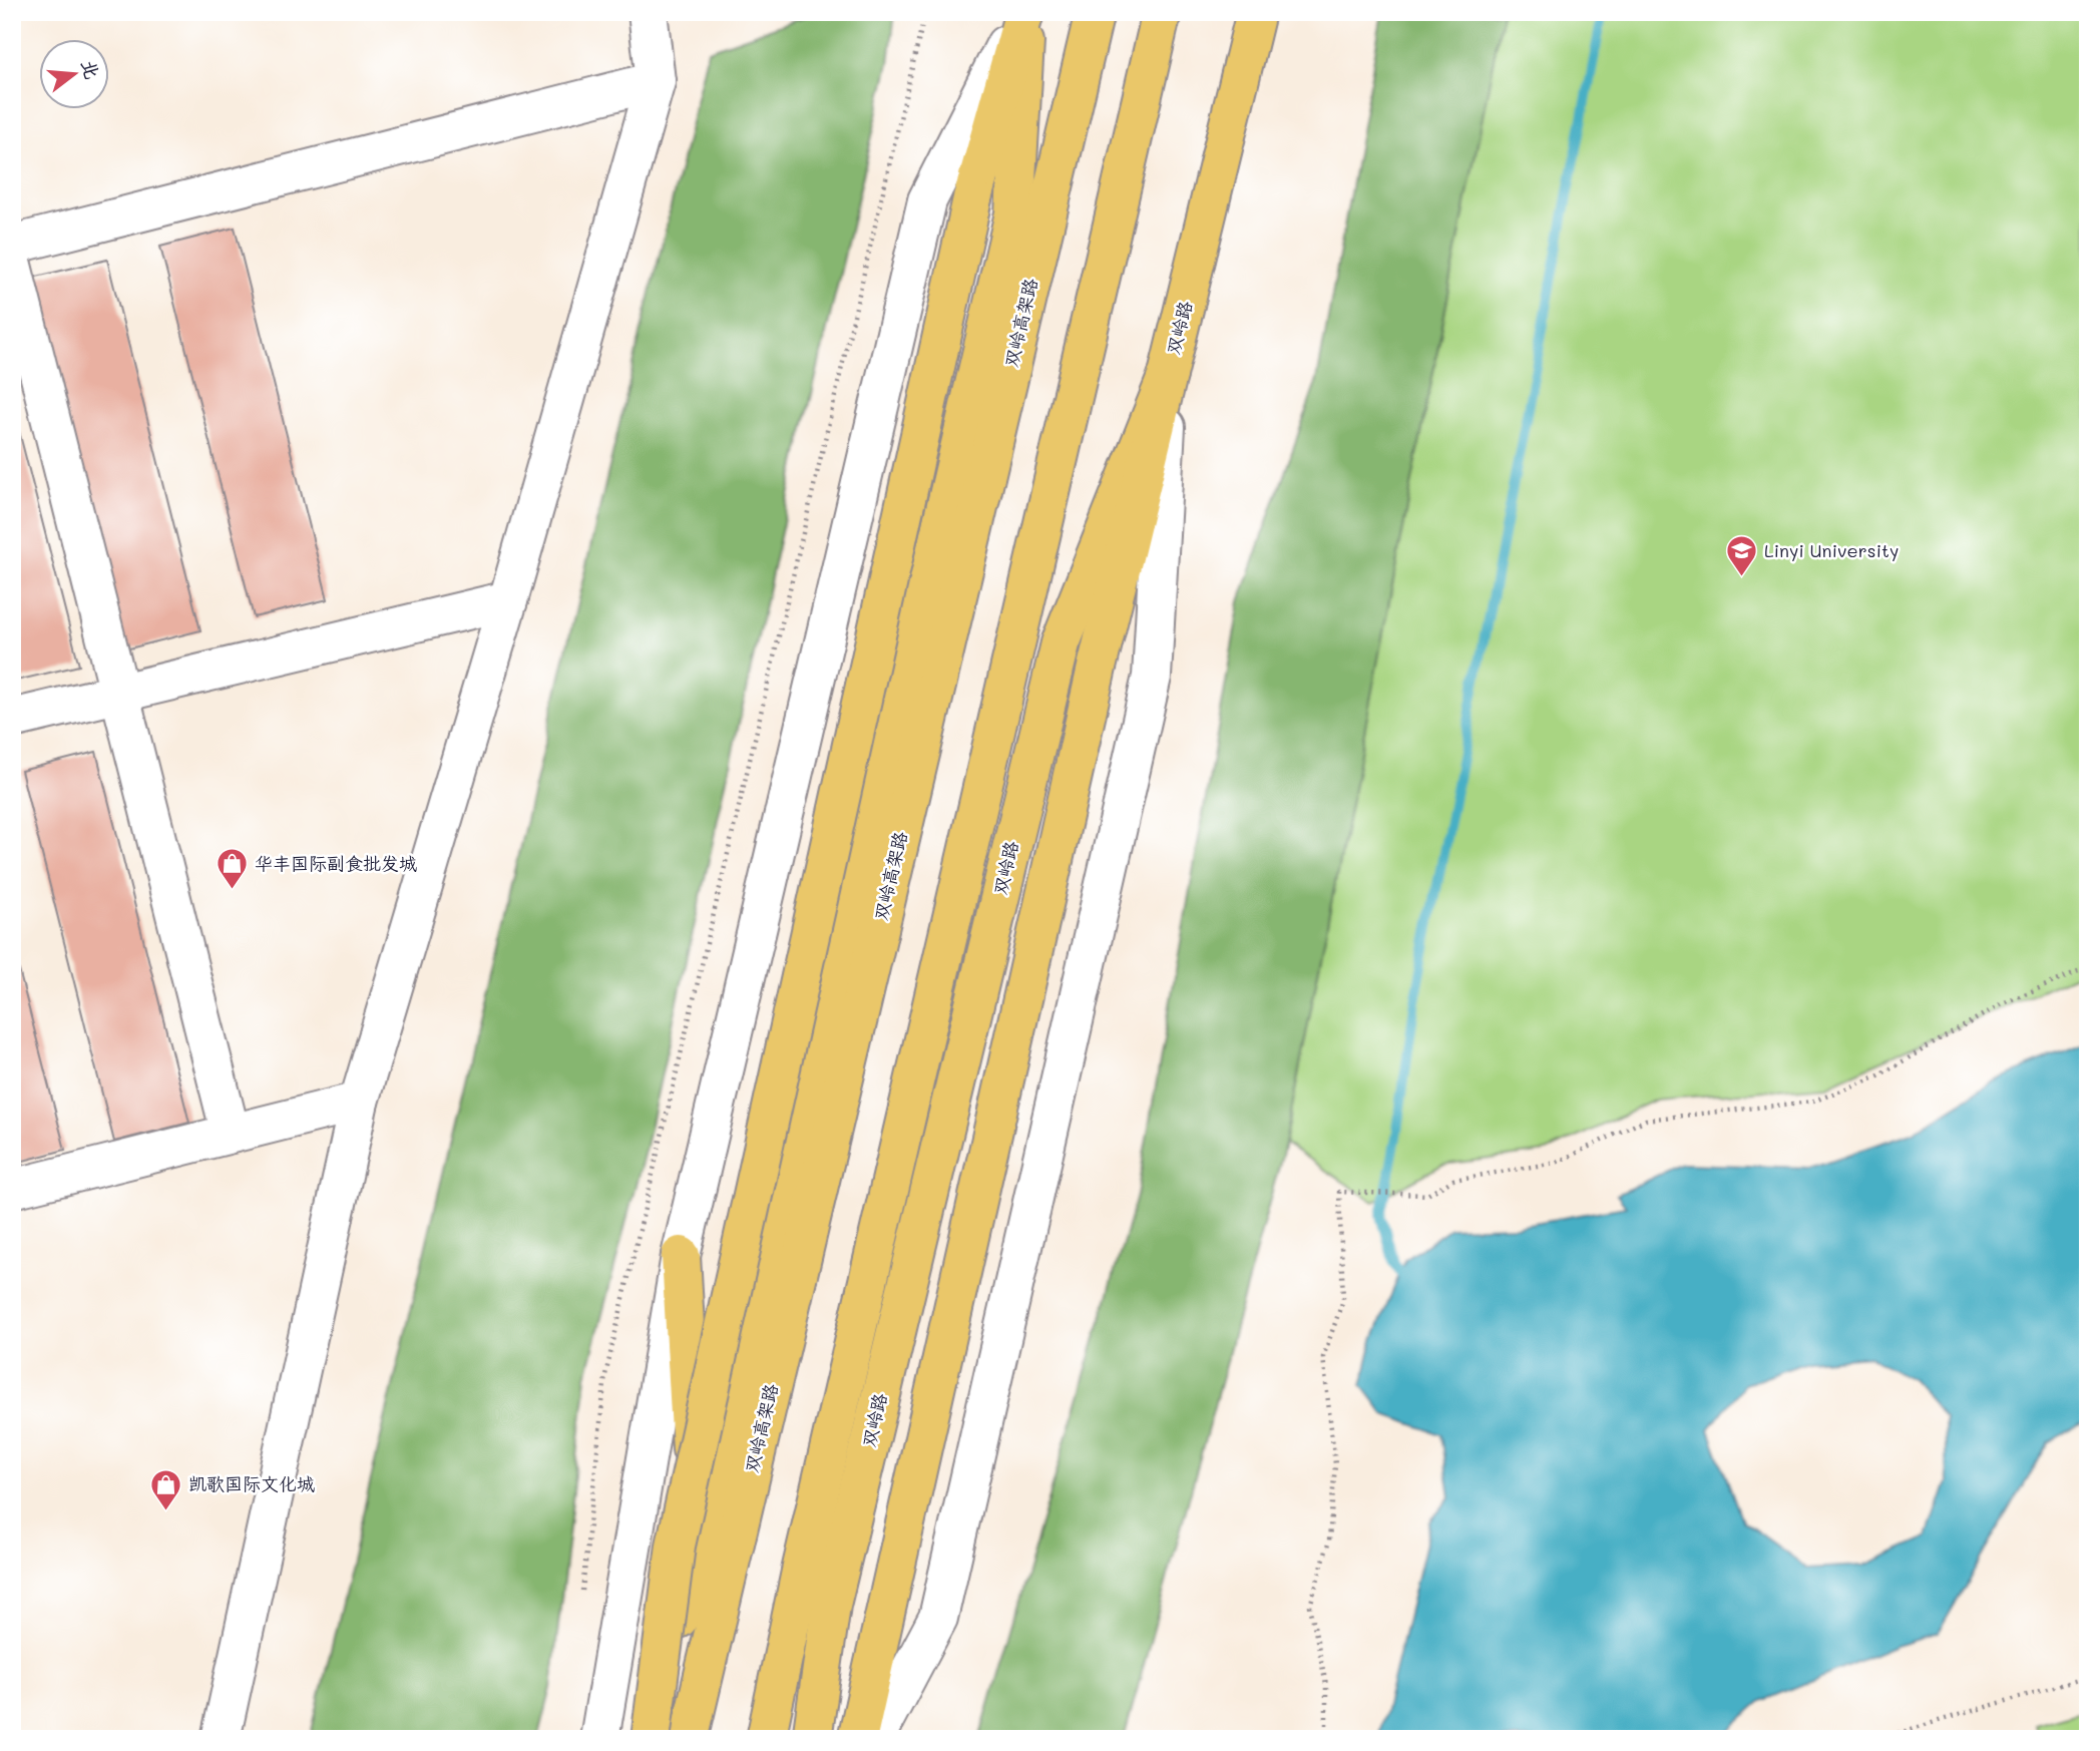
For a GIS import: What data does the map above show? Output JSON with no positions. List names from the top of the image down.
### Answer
{
  "streets": {
    "main road": ["双岭高架路", "双岭路"]
  },
  "places": {
    "school or university": ["Linyi University"],
    "shop": ["华丰国际副食批发城", "凯歌国际文化城"]
  },
  "north": "right"
}
